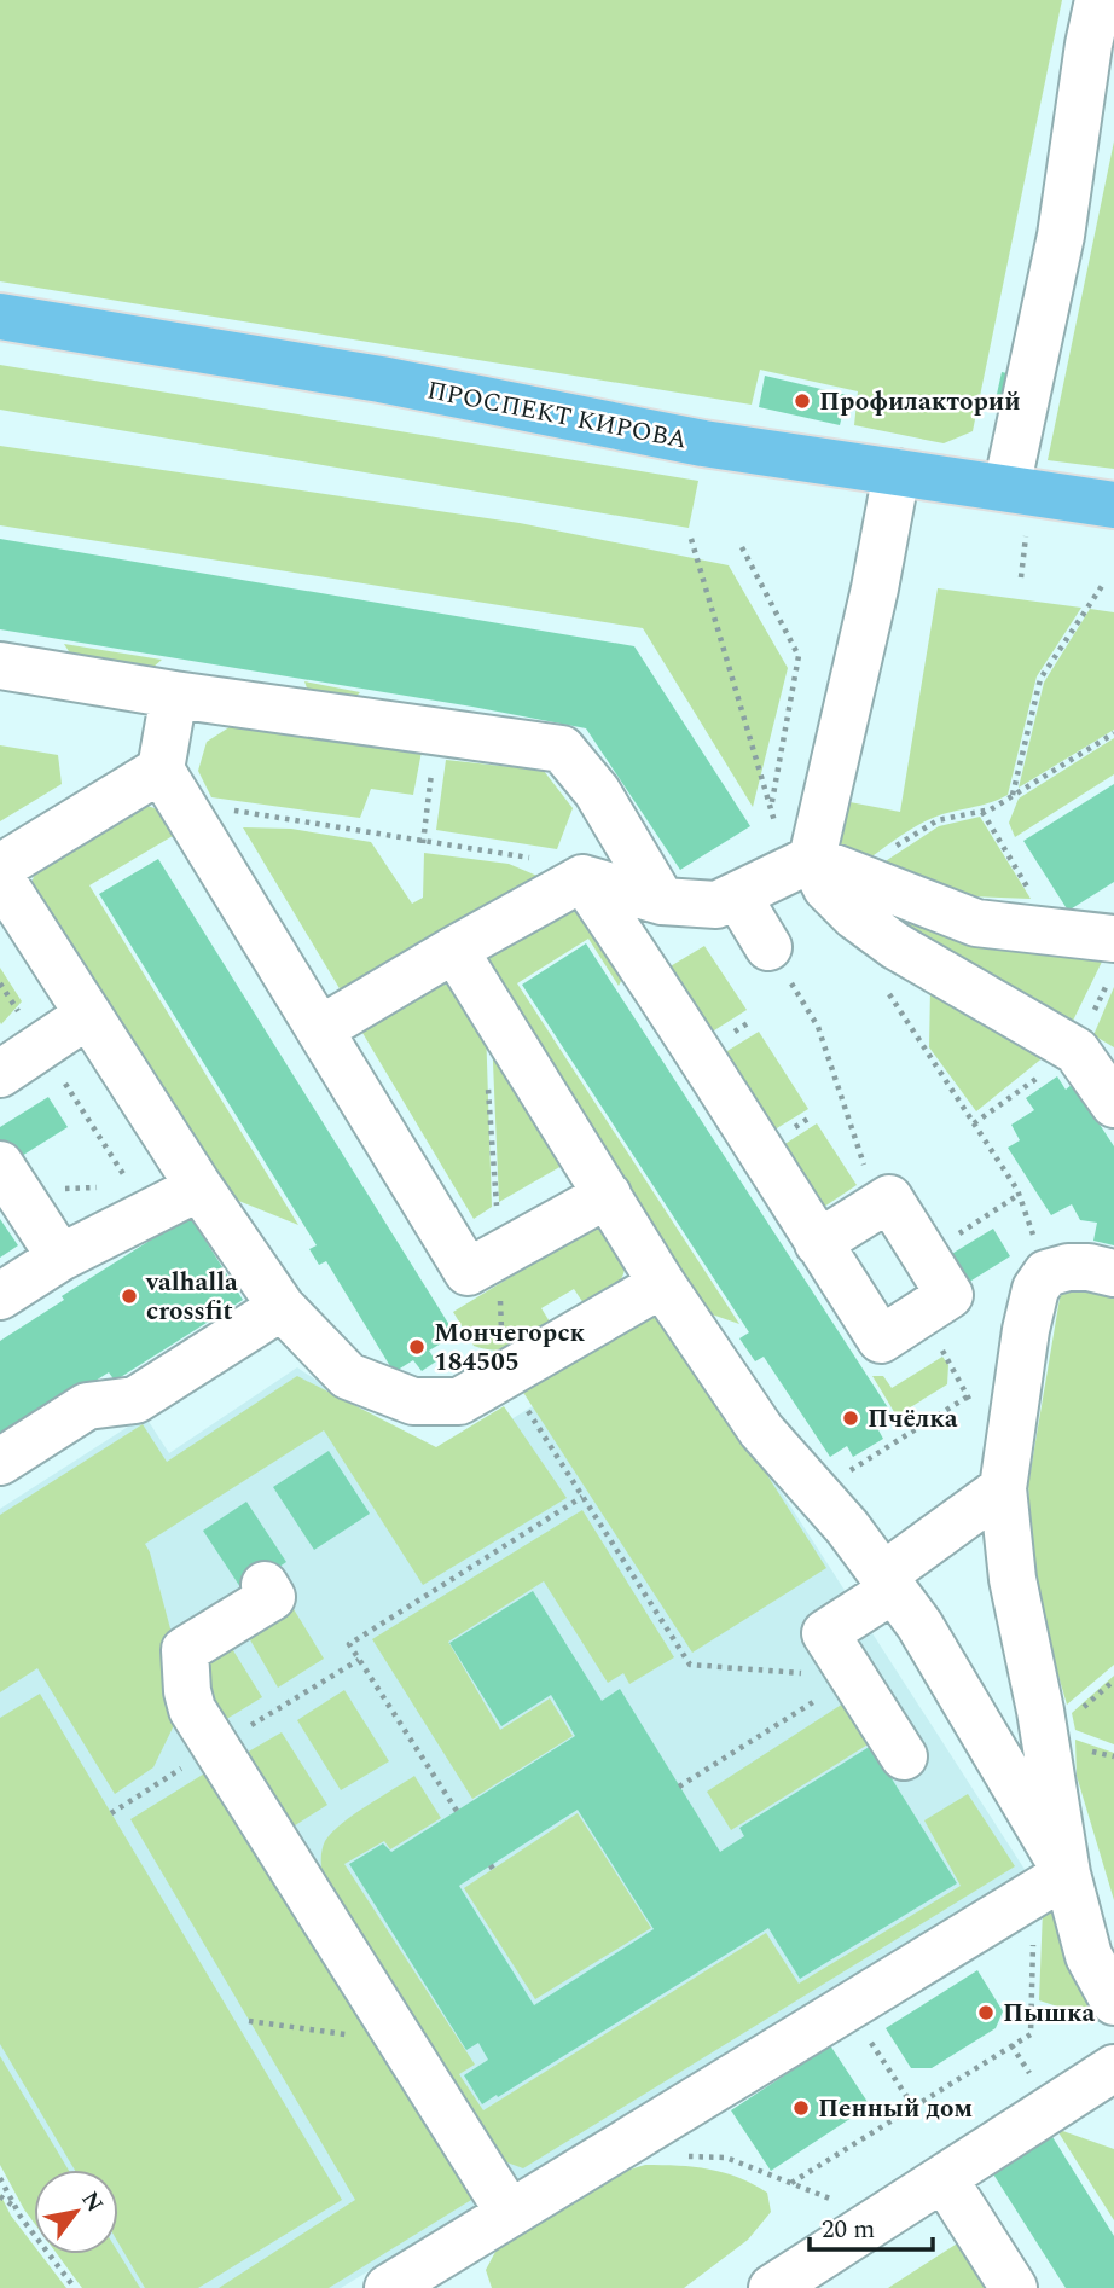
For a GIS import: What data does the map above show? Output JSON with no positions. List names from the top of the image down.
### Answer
{
  "streets": {
    "main road": ["ПРОСПЕКТ КИРОВА"]
  },
  "places": [
    "Профилакторий",
    "valhalla crossfit",
    "Мончегорск 184505",
    "Пчёлка",
    "Пышка",
    "Пенный дом"
  ],
  "scale_bar": "20 m",
  "north": "top right"
}
